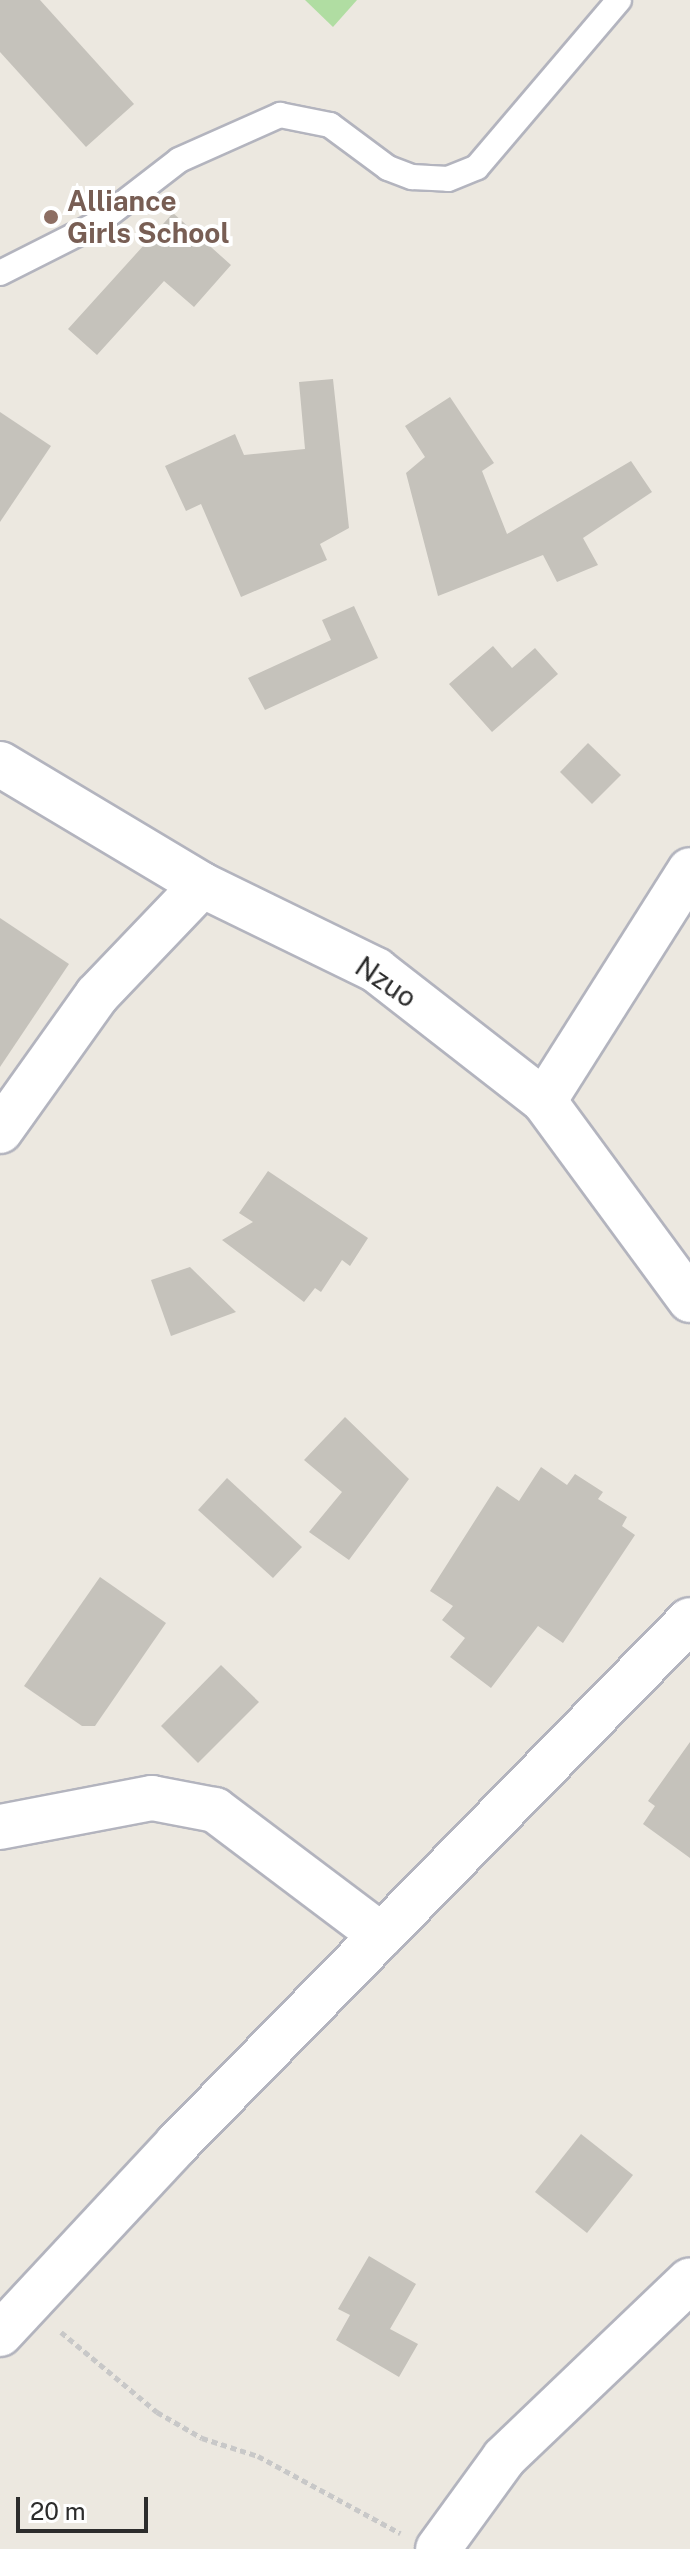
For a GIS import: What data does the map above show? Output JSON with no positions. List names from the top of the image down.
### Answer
{
  "streets": {
    "street": ["Nzuo"]
  },
  "places": ["Alliance Girls School"],
  "scale_bar": "20 m"
}
